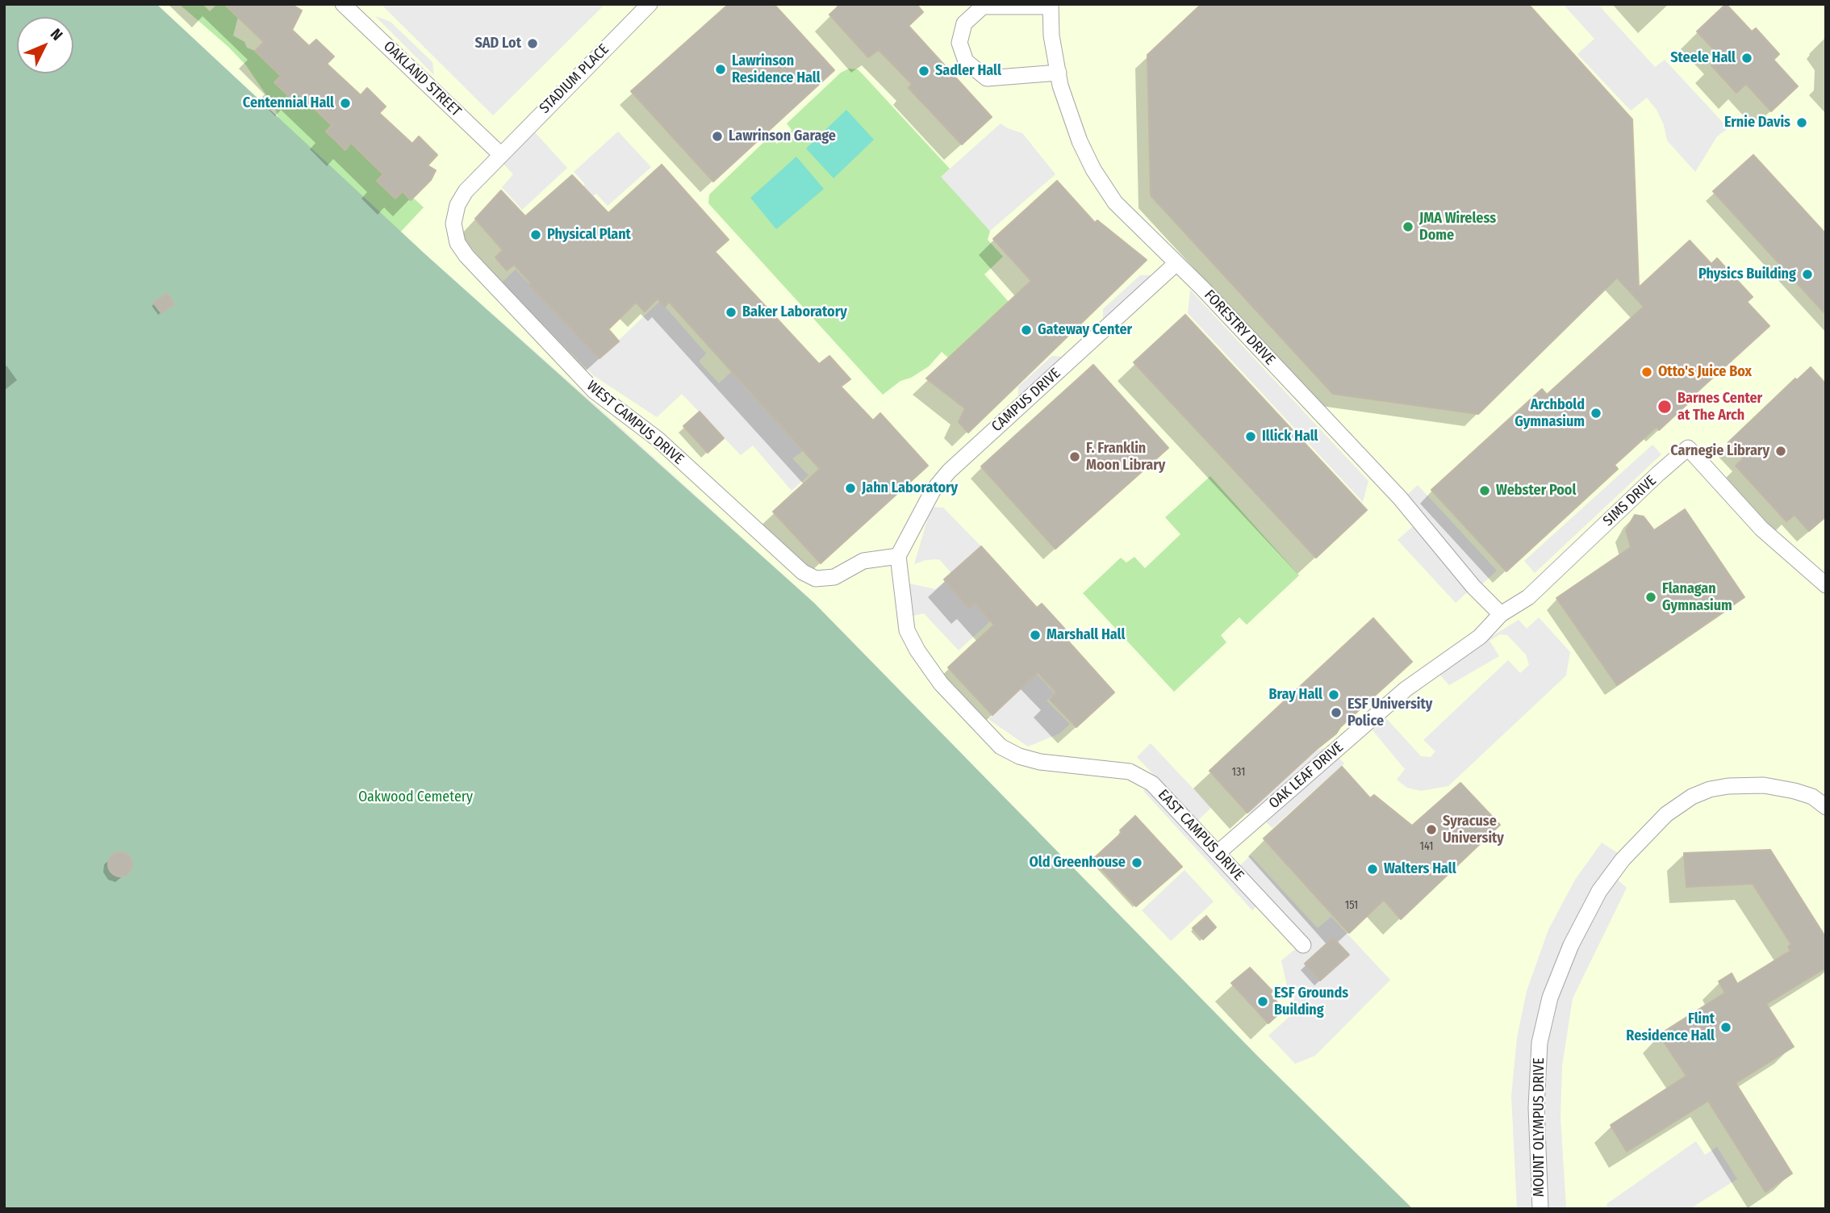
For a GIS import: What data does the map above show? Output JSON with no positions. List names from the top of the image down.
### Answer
{
  "streets": {
    "street": [
      "OAKLAND STREET",
      "STADIUM PLACE",
      "FORESTRY DRIVE",
      "CAMPUS DRIVE",
      "WEST CAMPUS DRIVE",
      "SIMS DRIVE",
      "OAK LEAF DRIVE",
      "EAST CAMPUS DRIVE",
      "MOUNT OLYMPUS DRIVE"
    ]
  },
  "crossings": [
    ["OAKLAND STREET", "STADIUM PLACE"],
    ["OAKLAND STREET", "WEST CAMPUS DRIVE"],
    ["STADIUM PLACE", "WEST CAMPUS DRIVE"],
    ["FORESTRY DRIVE", "CAMPUS DRIVE"],
    ["FORESTRY DRIVE", "SIMS DRIVE"],
    ["FORESTRY DRIVE", "OAK LEAF DRIVE"],
    ["CAMPUS DRIVE", "WEST CAMPUS DRIVE"],
    ["CAMPUS DRIVE", "EAST CAMPUS DRIVE"],
    ["WEST CAMPUS DRIVE", "EAST CAMPUS DRIVE"],
    ["SIMS DRIVE", "OAK LEAF DRIVE"],
    ["OAK LEAF DRIVE", "EAST CAMPUS DRIVE"]
  ],
  "parks": ["Oakwood Cemetery"],
  "places": [
    "SAD Lot",
    "Steele Hall",
    "Lawrinson Residence Hall",
    "Sadler Hall",
    "Centennial Hall",
    "Ernie Davis",
    "Lawrinson Garage",
    "JMA Wireless Dome",
    "Physical Plant",
    "Physics Building",
    "Baker Laboratory",
    "Gateway Center",
    "Otto's Juice Box",
    "Barnes Center at The Arch",
    "Archbold Gymnasium",
    "Illick Hall",
    "Carnegie Library",
    "F. Franklin Moon Library",
    "Jahn Laboratory",
    "Webster Pool",
    "Flanagan Gymnasium",
    "Marshall Hall",
    "Bray Hall",
    "ESF University Police",
    "Syracuse University",
    "Old Greenhouse",
    "Walters Hall",
    "ESF Grounds Building",
    "Flint Residence Hall"
  ],
  "house_numbers": ["131", "141", "151"],
  "north": "top right"
}
